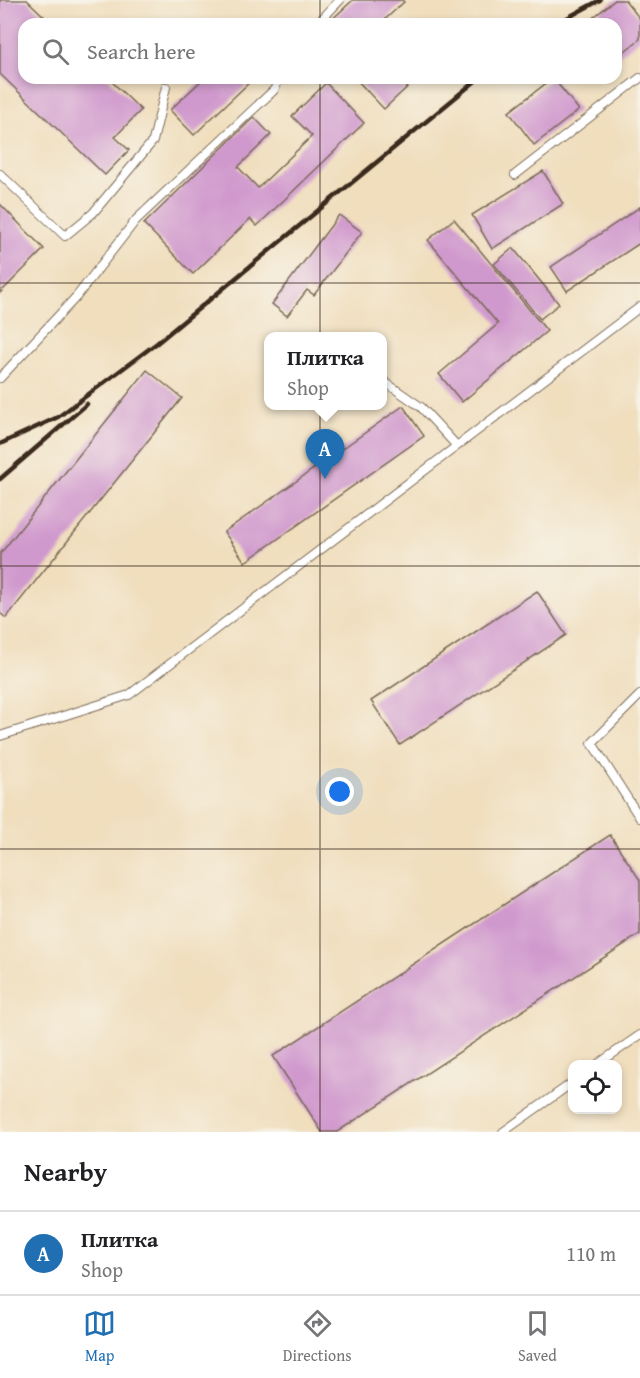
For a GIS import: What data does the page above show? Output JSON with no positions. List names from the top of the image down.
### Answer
{
  "page": {
    "search": "Search here",
    "popup": ["Плитка", "Shop"],
    "pins": "A",
    "heading": "Nearby",
    "list": [
      {
        "mark": "A",
        "name": "Плитка",
        "note": "Shop",
        "value": "110 m"
      }
    ],
    "nav": ["Map", "Directions", "Saved"]
  }
}
